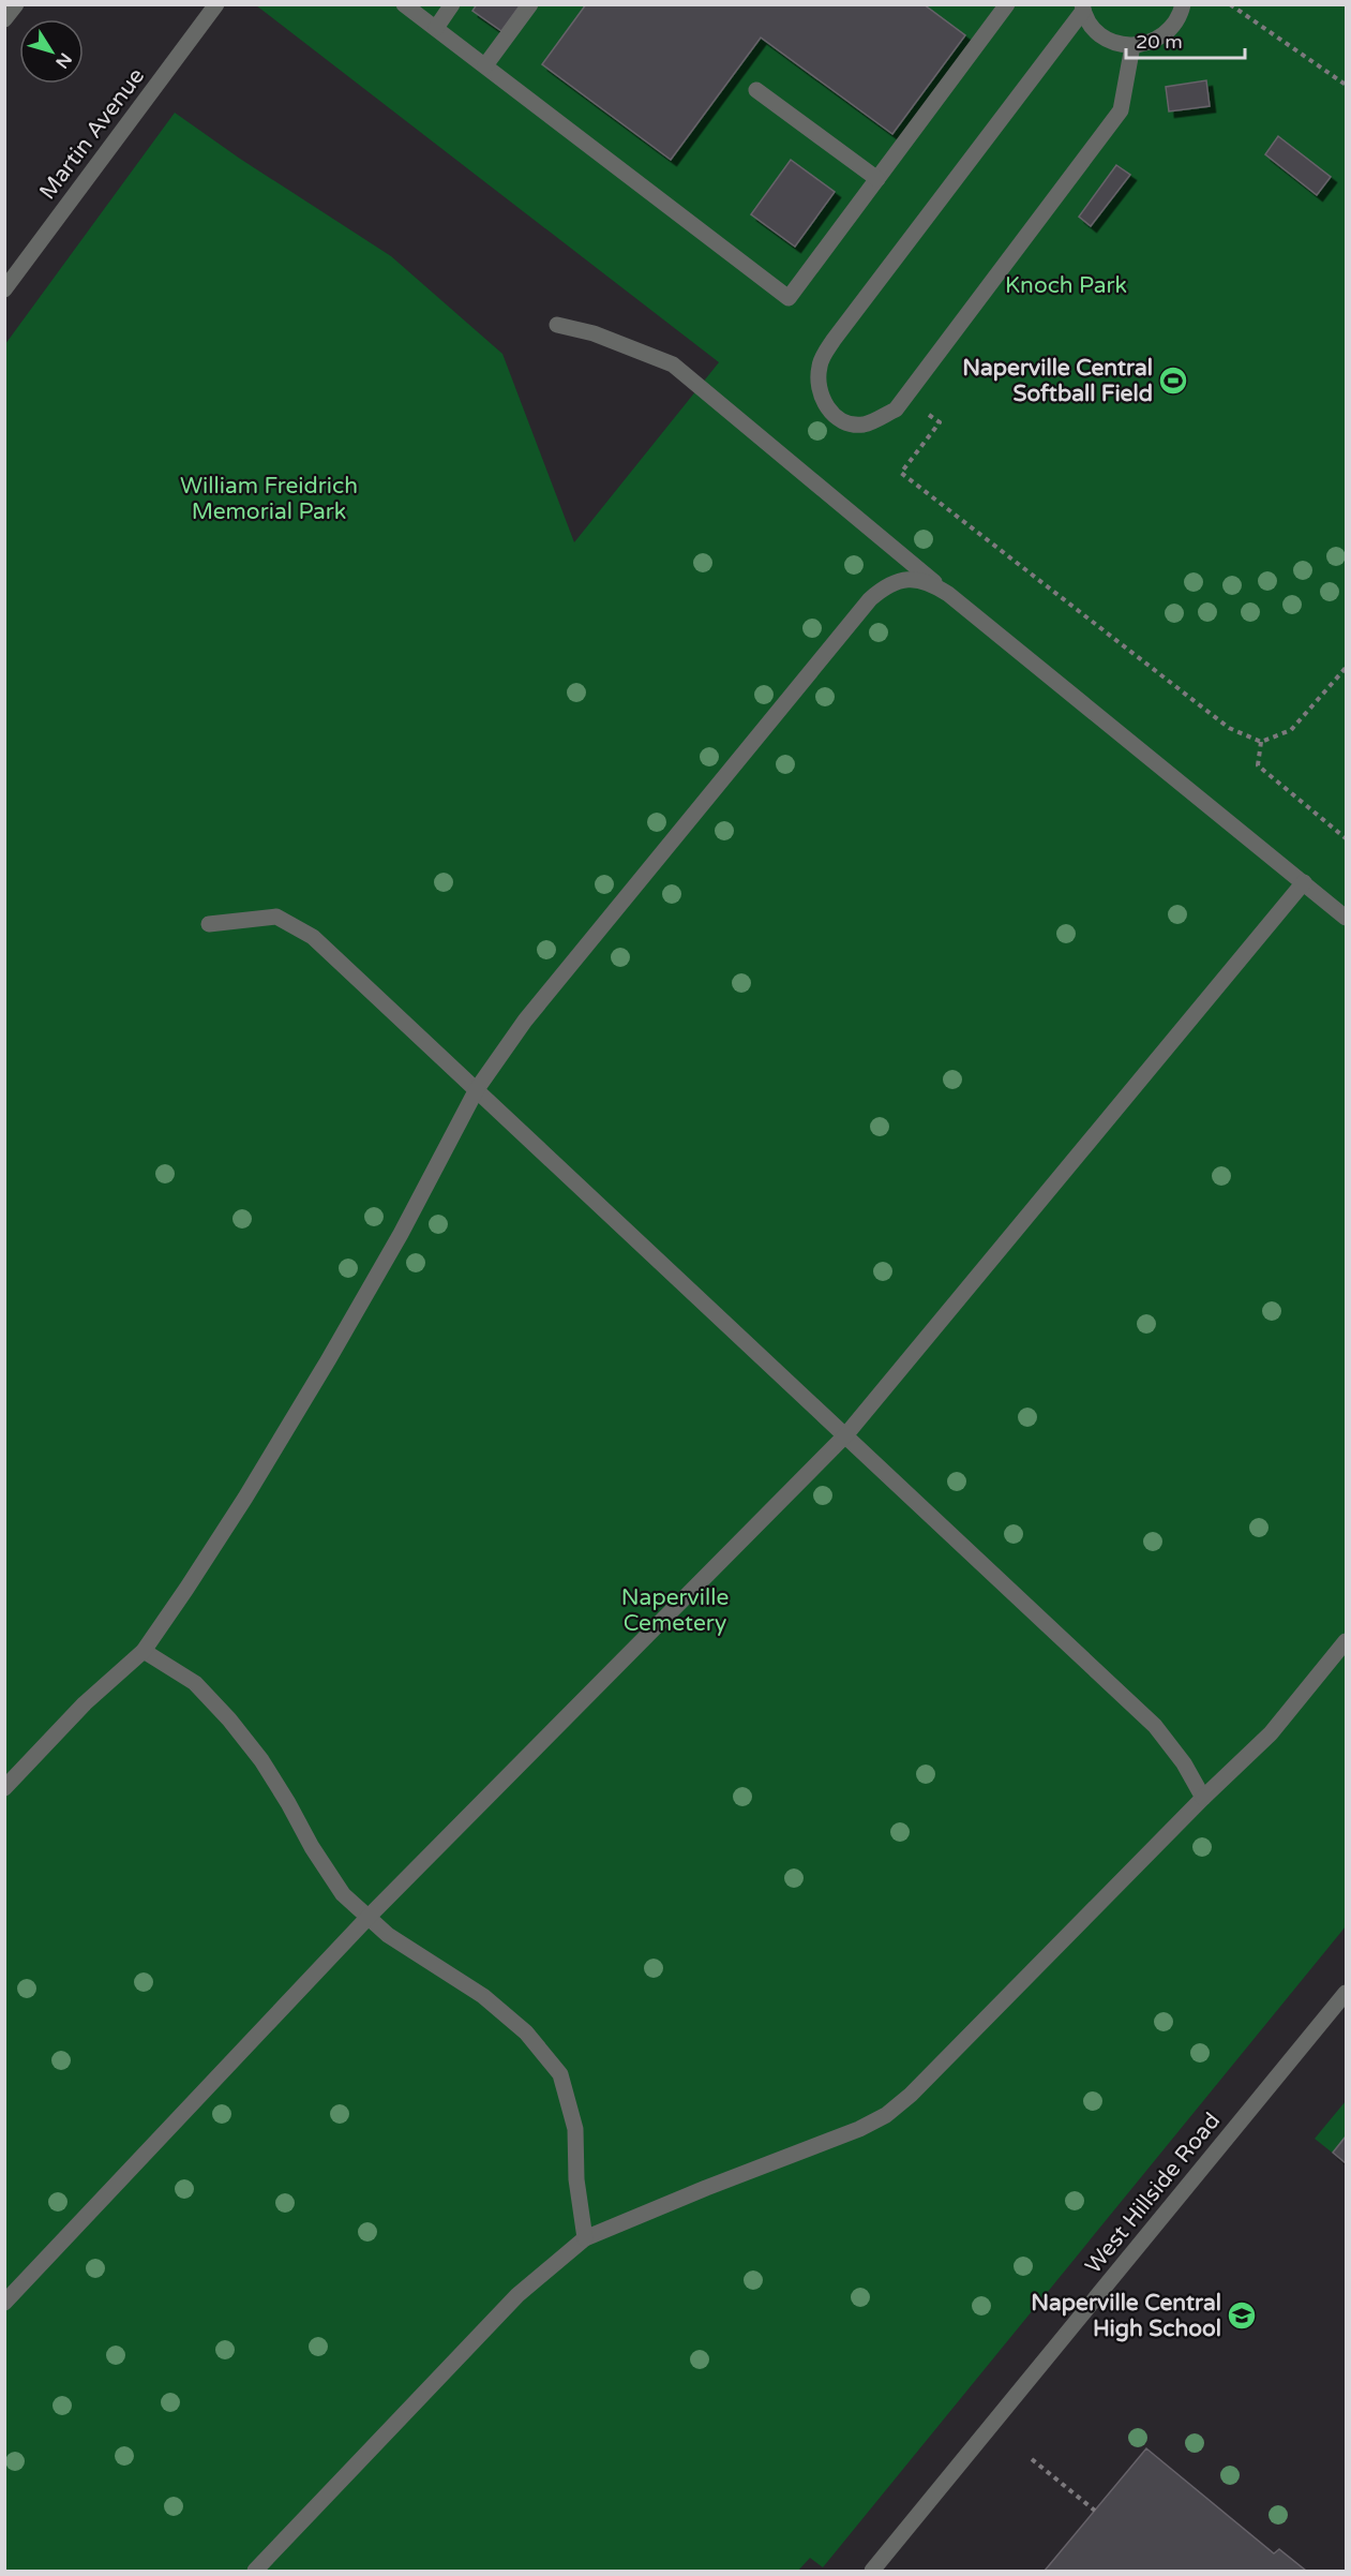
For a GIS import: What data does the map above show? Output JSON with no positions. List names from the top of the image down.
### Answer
{
  "streets": {
    "street": ["Martin Avenue", "West Hillside Road"]
  },
  "parks": ["Knoch Park", "William Freidrich Memorial Park", "Naperville Cemetery"],
  "places": {
    "sports": ["Naperville Central Softball Field"],
    "school or university": ["Naperville Central High School"]
  },
  "scale_bar": "20 m",
  "north": "bottom right"
}
